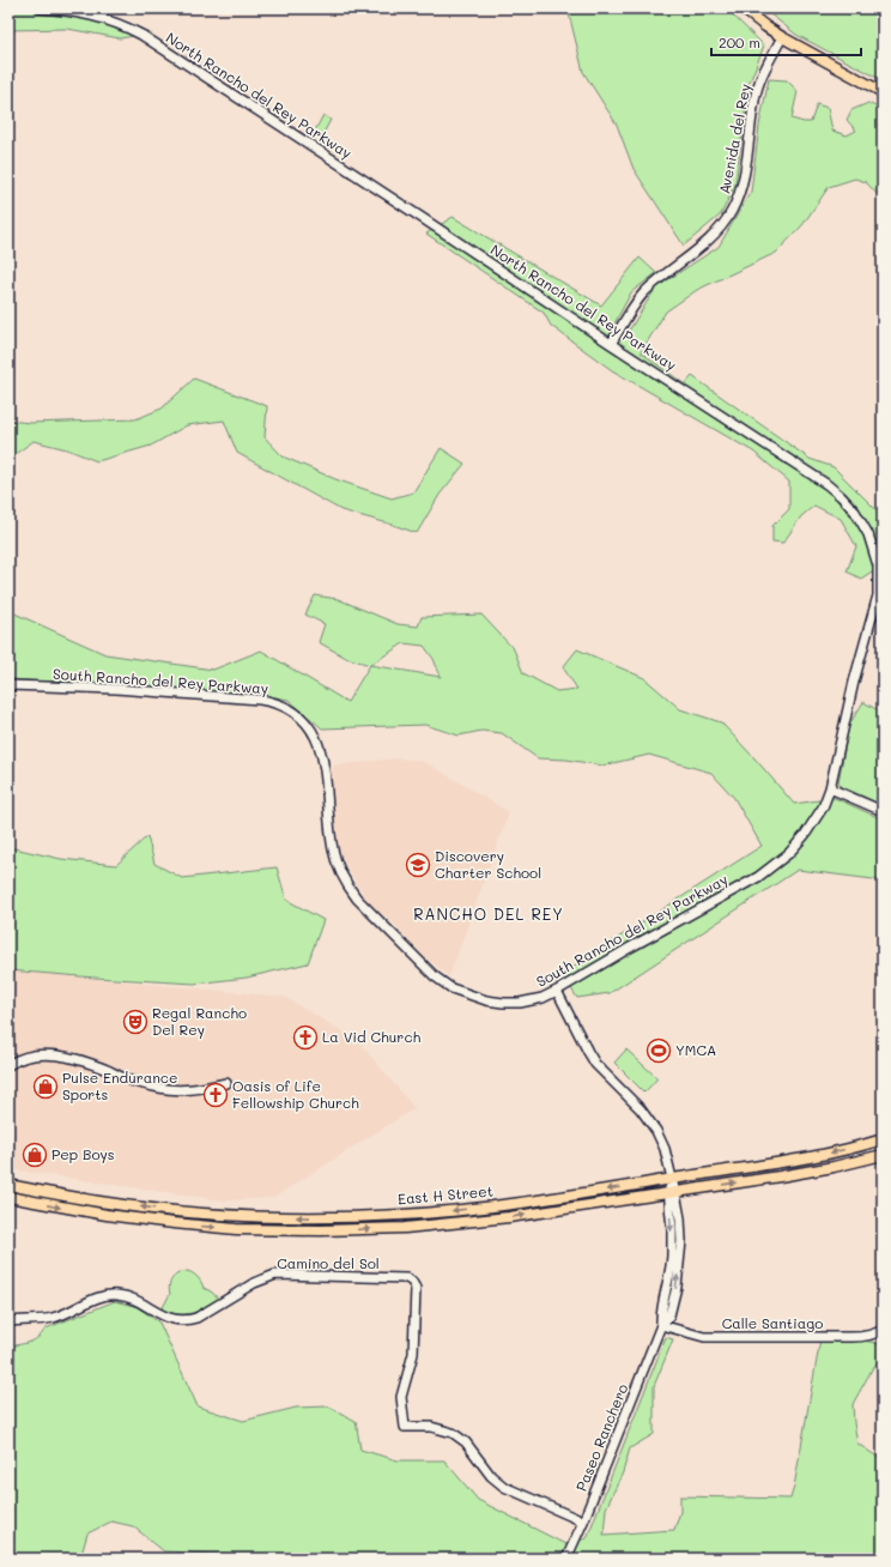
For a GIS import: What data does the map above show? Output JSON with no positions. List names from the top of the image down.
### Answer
{
  "streets": {
    "main road": ["East H Street"],
    "street": [
      "North Rancho del Rey Parkway",
      "Avenida del Rey",
      "South Rancho del Rey Parkway",
      "Camino del Sol",
      "Calle Santiago",
      "Paseo Ranchero"
    ]
  },
  "crossings": [
    ["North Rancho del Rey Parkway", "Avenida del Rey"],
    ["North Rancho del Rey Parkway", "South Rancho del Rey Parkway"],
    ["South Rancho del Rey Parkway", "Paseo Ranchero"],
    ["East H Street", "Paseo Ranchero"],
    ["Camino del Sol", "Paseo Ranchero"],
    ["Calle Santiago", "Paseo Ranchero"]
  ],
  "districts": ["RANCHO DEL REY"],
  "places": {
    "school or university": ["Discovery Charter School"],
    "theatre": ["Regal Rancho Del Rey"],
    "church": ["La Vid Church", "Oasis of Life Fellowship Church"],
    "sports": ["YMCA"],
    "shop": ["Pulse Endurance Sports", "Pep Boys"]
  },
  "scale_bar": "200 m"
}
